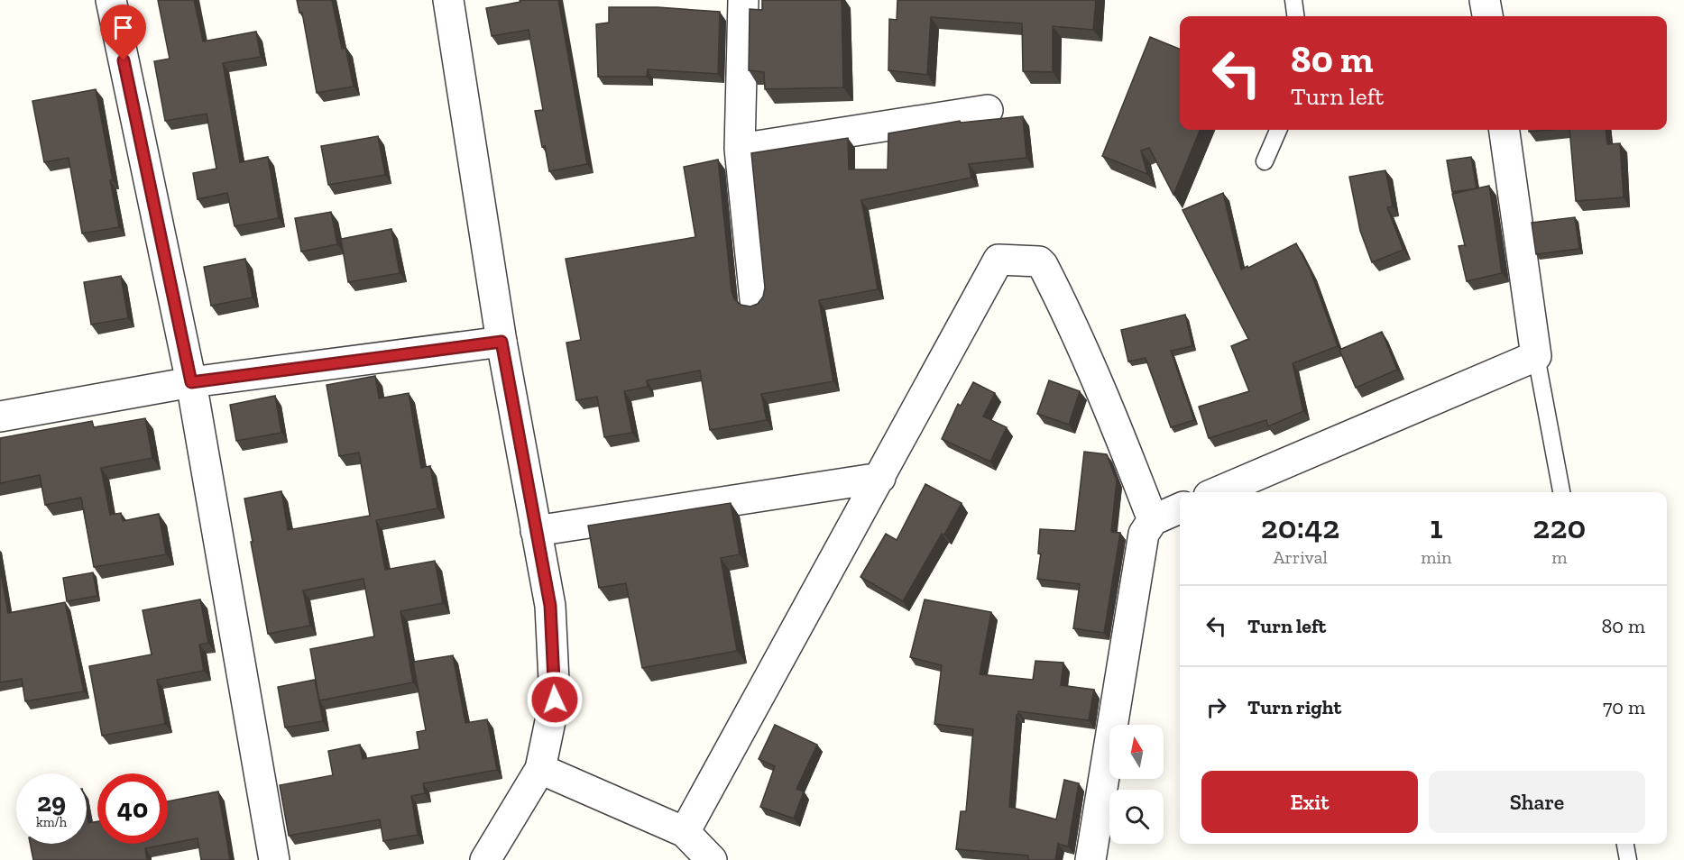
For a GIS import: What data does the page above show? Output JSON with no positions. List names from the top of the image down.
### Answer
{
  "north": "top",
  "page": {
    "turn": ["80 m", "Turn left"],
    "eta": [
      "20:42",
      "Arrival",
      "1",
      "min",
      "220",
      "m"
    ],
    "list": [
      {
        "name": "Turn left",
        "value": "80 m"
      },
      {
        "name": "Turn right",
        "value": "70 m"
      }
    ],
    "buttons": ["Exit", "Share"],
    "speed": "29 km/h",
    "limit": "40"
  }
}
